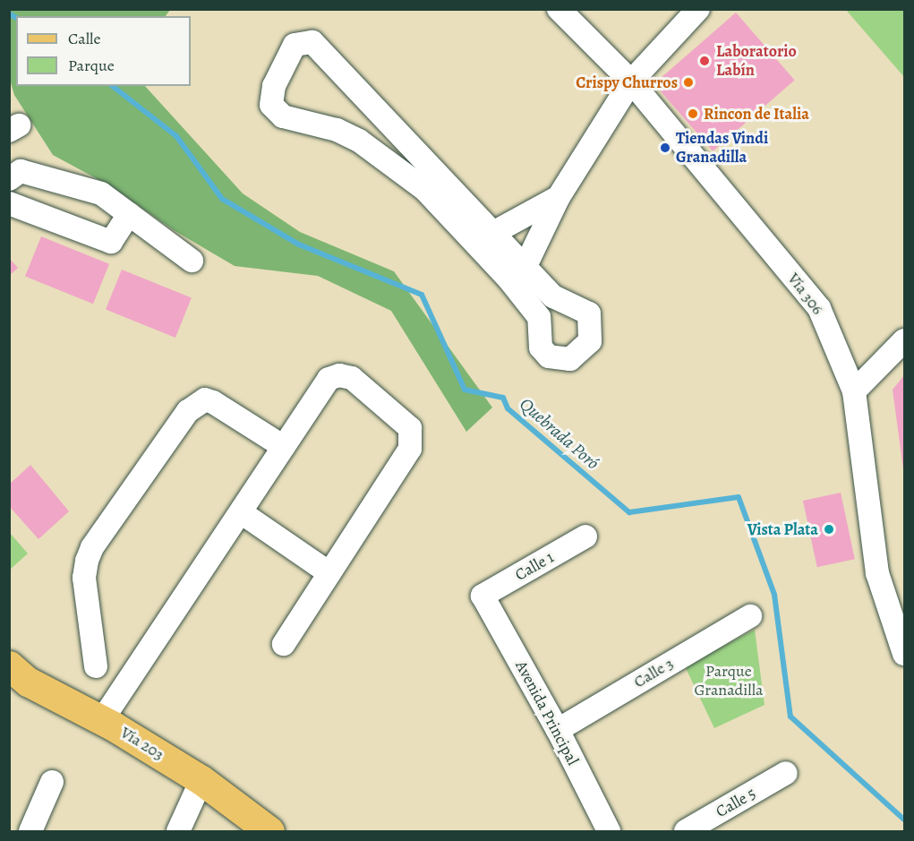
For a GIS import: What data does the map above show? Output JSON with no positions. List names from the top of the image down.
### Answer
{
  "streets": {
    "main road": ["Vía 203"],
    "street": [
      "Vía 306",
      "Calle 1",
      "Calle 3",
      "Avenida Principal",
      "Calle 5"
    ]
  },
  "crossings": [
    ["Calle 1", "Avenida Principal"],
    ["Calle 3", "Avenida Principal"]
  ],
  "water": ["Quebrada Poró"],
  "parks": ["Parque Granadilla"],
  "places": [
    "Laboratorio Labín",
    "Crispy Churros",
    "Rincon de Italia",
    "Tiendas Vindi Granadilla",
    "Vista Plata"
  ],
  "legend": ["Calle", "Parque"]
}
